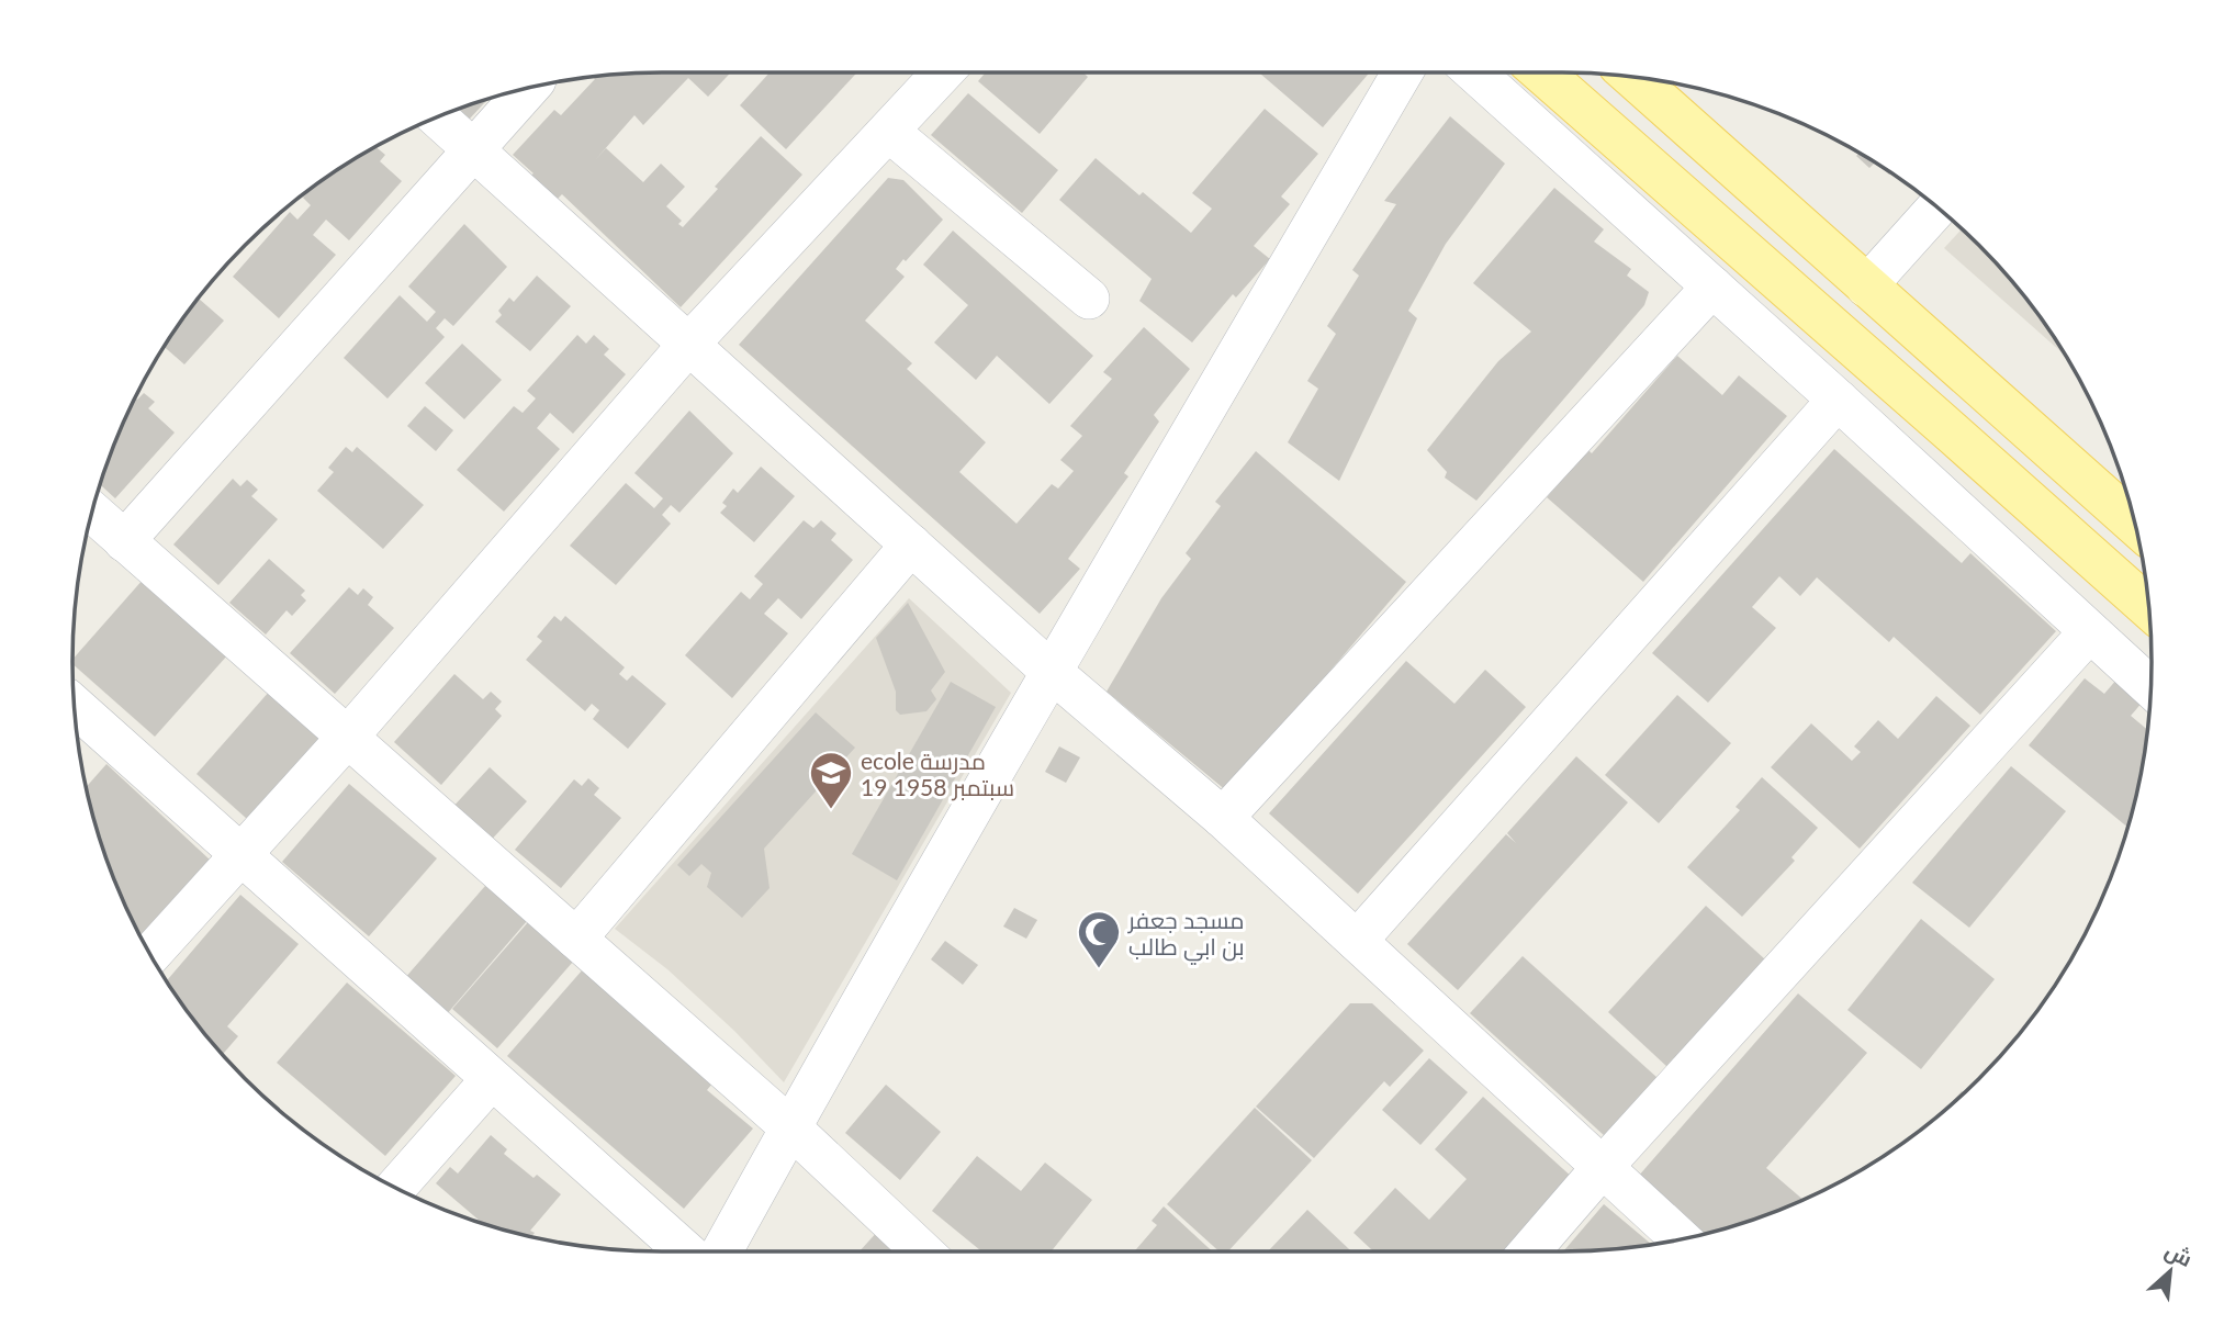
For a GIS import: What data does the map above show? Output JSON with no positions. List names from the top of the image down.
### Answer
{
  "places": {
    "school or university": ["ecole مدرسة 19 سبتمبر 1958"],
    "mosque": ["مسجد جعفر بن ابي طالب"]
  },
  "north": "top right"
}
